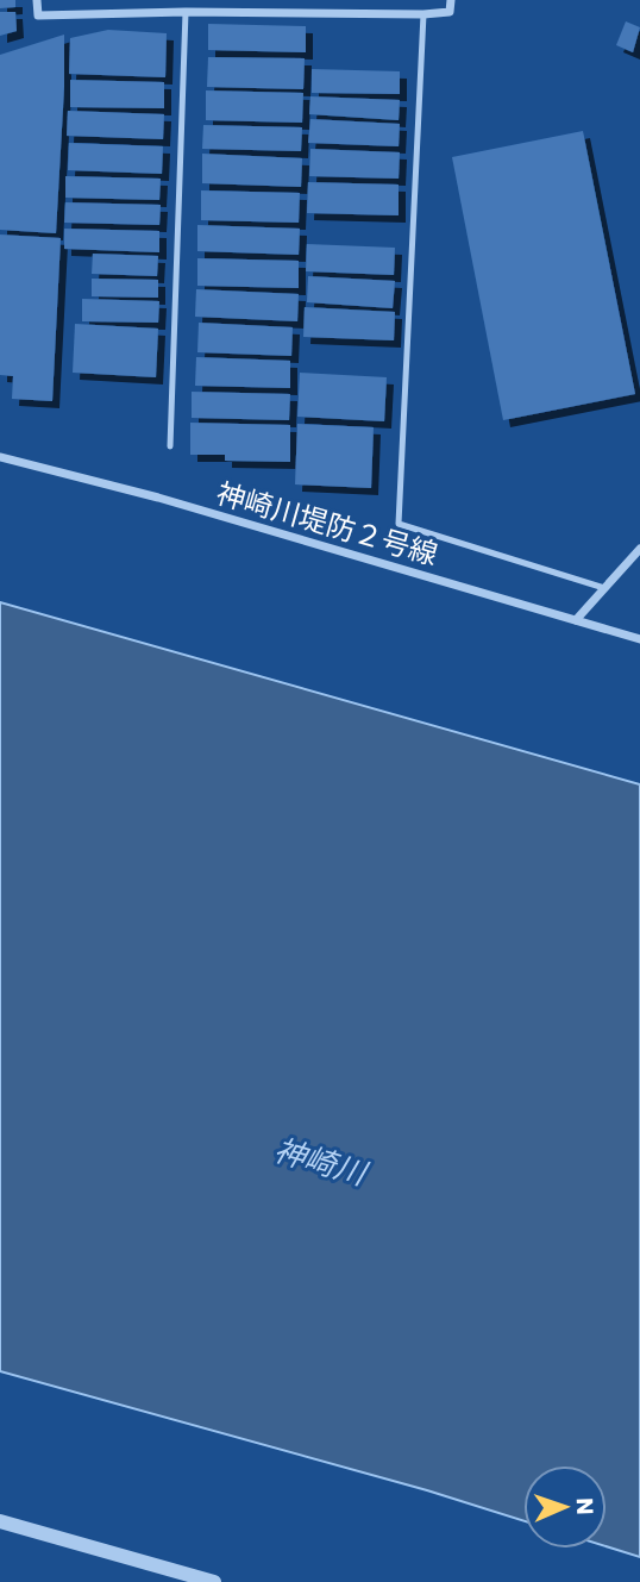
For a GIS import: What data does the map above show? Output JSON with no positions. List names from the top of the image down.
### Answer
{
  "streets": {
    "street": ["神崎川堤防２号線"]
  },
  "water": ["神崎川"],
  "north": "right"
}
